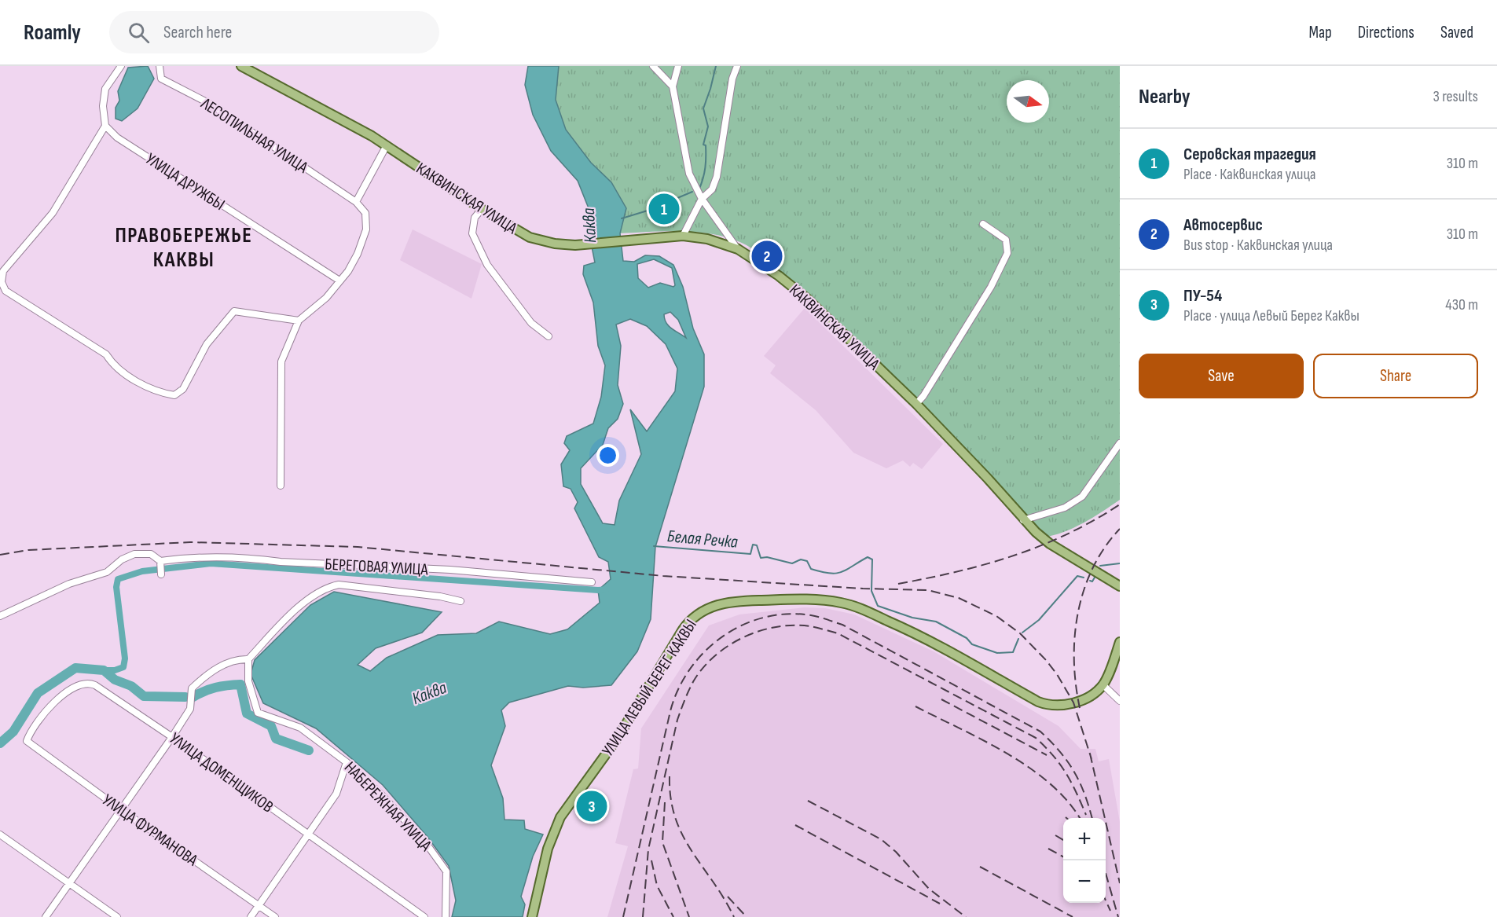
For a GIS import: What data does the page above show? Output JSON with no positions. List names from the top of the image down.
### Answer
{
  "streets": {
    "main road": ["КАКВИНСКАЯ УЛИЦА", "УЛИЦА ЛЕВЫЙ БЕРЕГ КАКВЫ"],
    "street": [
      "ЛЕСОПИЛЬНАЯ УЛИЦА",
      "УЛИЦА ДРУЖБЫ",
      "БЕРЕГОВАЯ УЛИЦА",
      "УЛИЦА ДОМЕНЩИКОВ",
      "НАБЕРЕЖНАЯ УЛИЦА",
      "УЛИЦА ФУРМАНОВА"
    ]
  },
  "crossings": [
    ["УЛИЦА ДОМЕНЩИКОВ", "УЛИЦА ФУРМАНОВА"]
  ],
  "districts": ["ПРАВОБЕРЕЖЬЕ КАКВЫ"],
  "water": ["Каква", "Белая Речка"],
  "north": "right",
  "page": {
    "header": "Roamly",
    "search": "Search here",
    "nav": ["Map", "Directions", "Saved"],
    "heading": ["Nearby", "3 results"],
    "list": [
      {
        "mark": "1",
        "name": "Серовская трагедия",
        "note": "Place · Каквинская улица",
        "value": "310 m"
      },
      {
        "mark": "2",
        "name": "Автосервис",
        "note": "Bus stop · Каквинская улица",
        "value": "310 m"
      },
      {
        "mark": "3",
        "name": "ПУ-54",
        "note": "Place · улица Левый Берег Каквы",
        "value": "430 m"
      }
    ],
    "pins": ["1", "2", "3"],
    "buttons": ["Save", "Share"],
    "map_buttons": ["+", "−"]
  }
}
